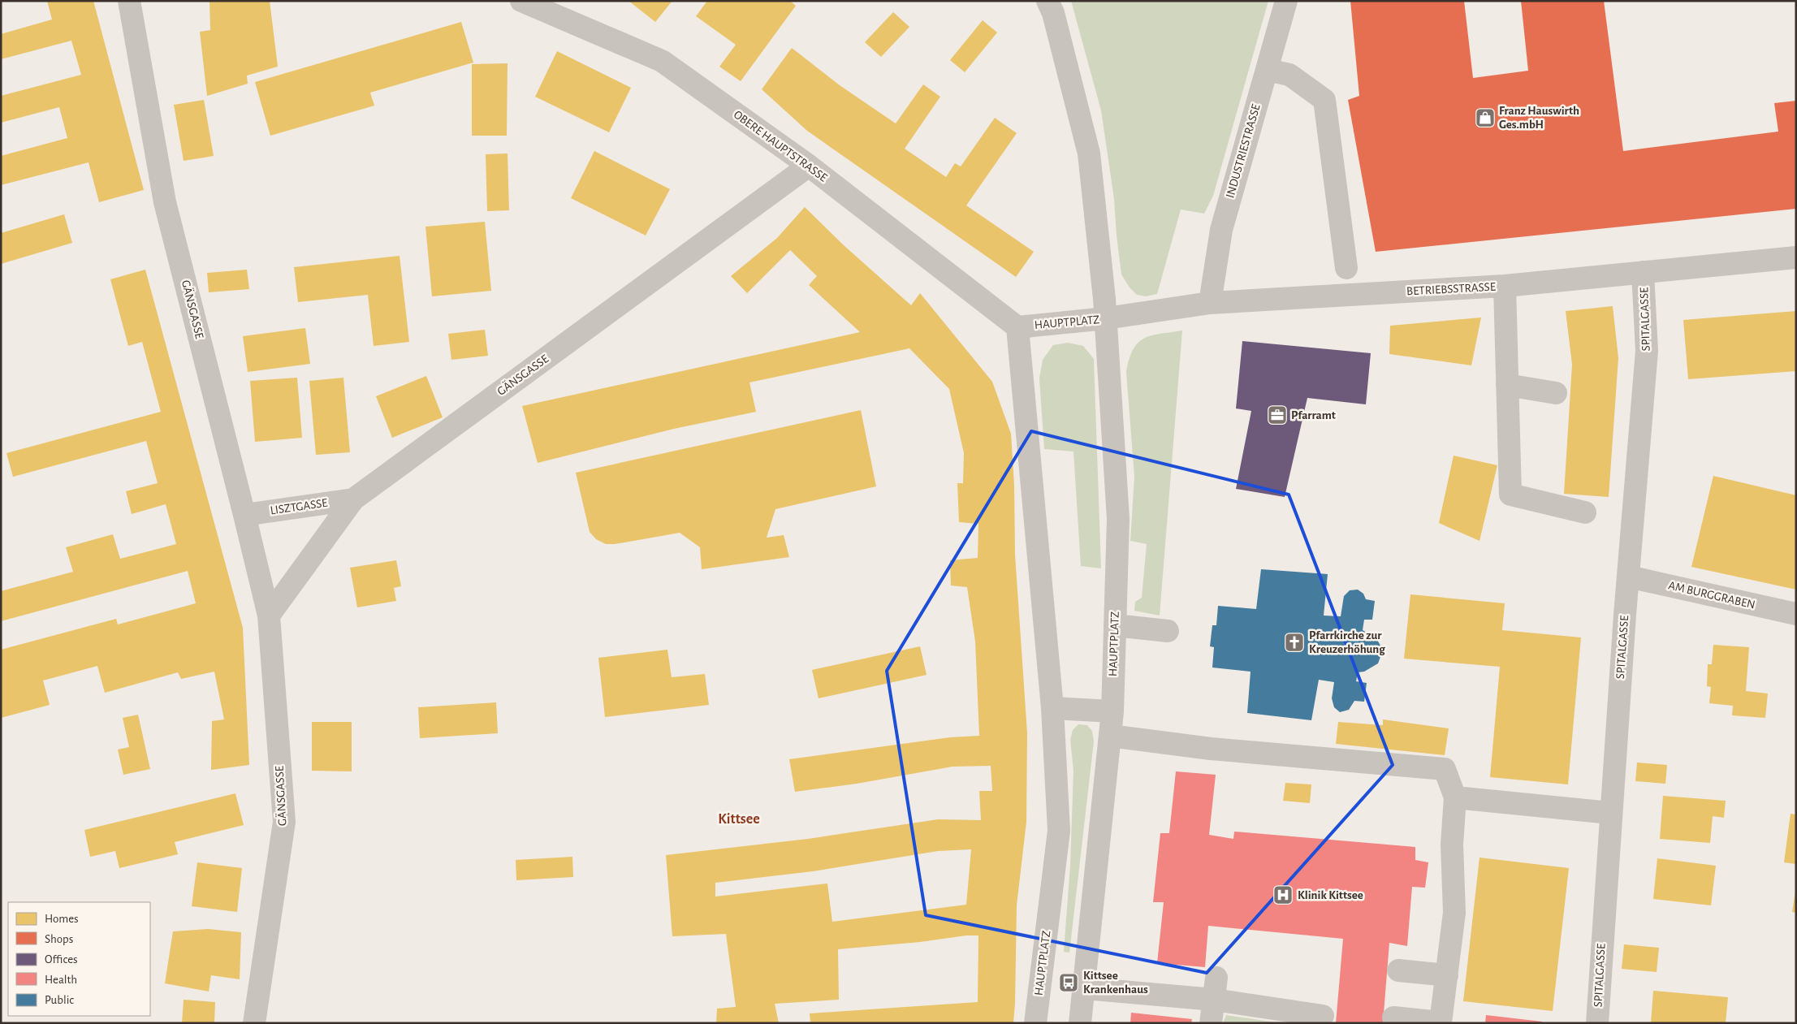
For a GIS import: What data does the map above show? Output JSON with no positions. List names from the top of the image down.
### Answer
{
  "streets": {
    "street": [
      "OBERE HAUPTSTRASSE",
      "INDUSTRIESTRASSE",
      "BETRIEBSSTRASSE",
      "GÄNSGASSE",
      "SPITALGASSE",
      "HAUPTPLATZ",
      "LISZTGASSE",
      "AM BURGGRABEN"
    ]
  },
  "crossings": [
    ["OBERE HAUPTSTRASSE", "GÄNSGASSE"],
    ["OBERE HAUPTSTRASSE", "HAUPTPLATZ"],
    ["INDUSTRIESTRASSE", "BETRIEBSSTRASSE"],
    ["BETRIEBSSTRASSE", "SPITALGASSE"],
    ["BETRIEBSSTRASSE", "HAUPTPLATZ"],
    ["GÄNSGASSE", "LISZTGASSE"],
    ["SPITALGASSE", "AM BURGGRABEN"]
  ],
  "districts": ["Kittsee"],
  "places": {
    "shop": ["Franz Hauswirth Ges.mbH"],
    "office": ["Pfarramt"],
    "church": ["Pfarrkirche zur Kreuzerhöhung"],
    "hospital": ["Klinik Kittsee"],
    "bus stop": ["Kittsee Krankenhaus"]
  },
  "legend": [
    "Homes",
    "Shops",
    "Offices",
    "Health",
    "Public"
  ]
}
